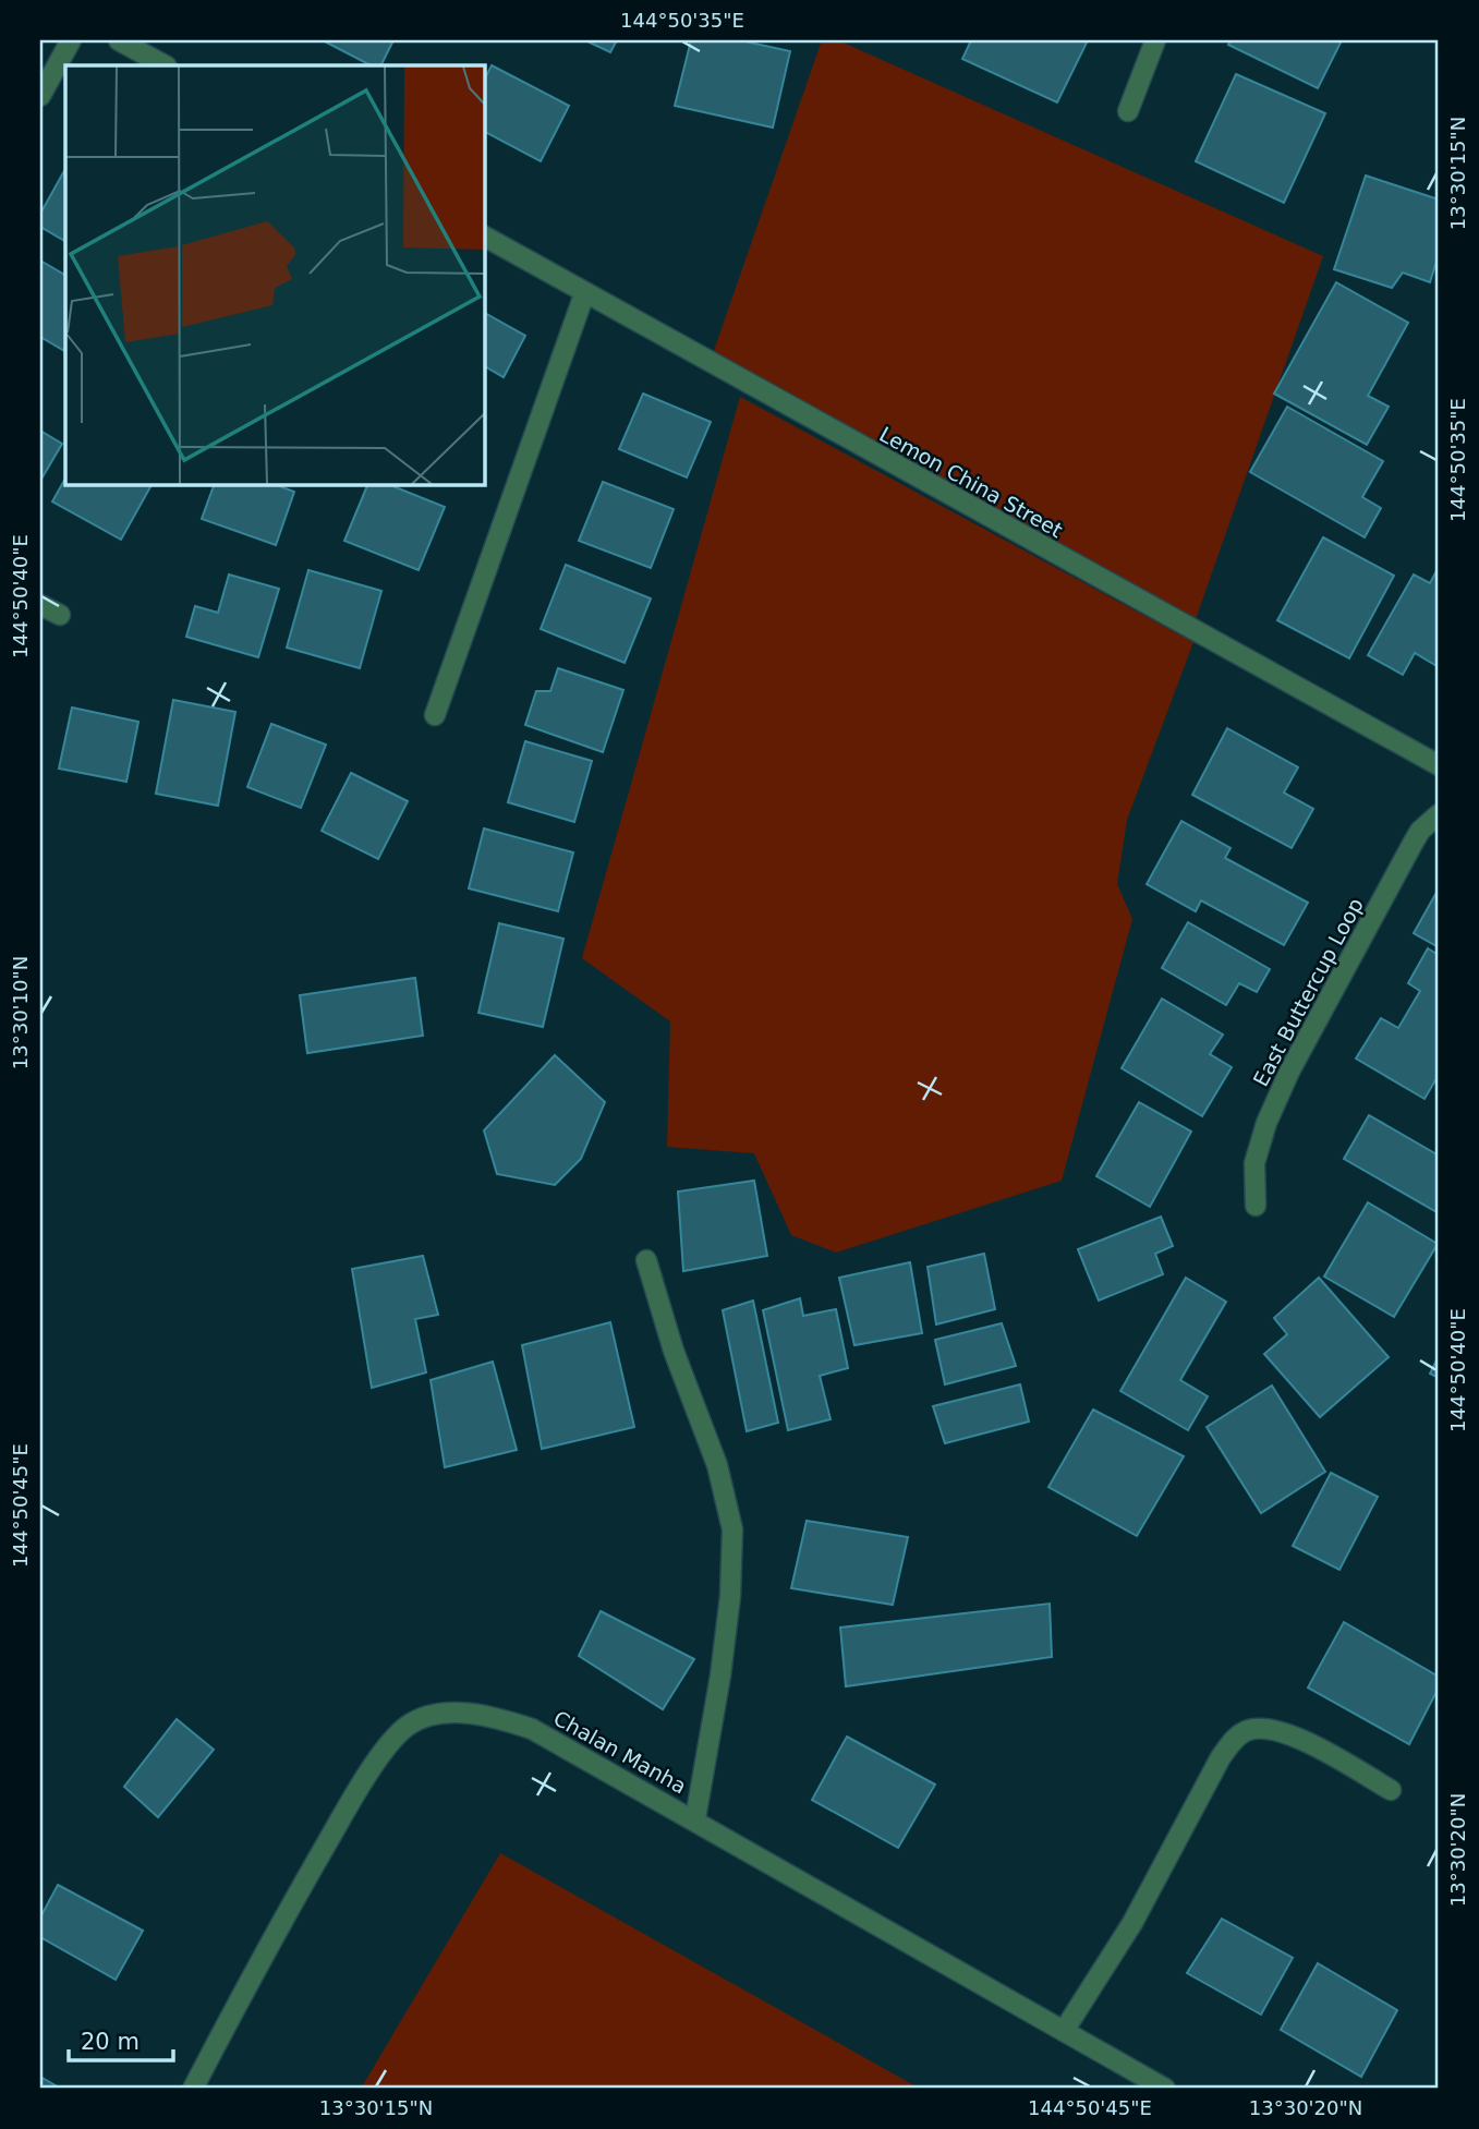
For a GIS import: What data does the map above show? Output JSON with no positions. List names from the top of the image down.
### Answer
{
  "streets": {
    "street": ["Lemon China Street", "East Buttercup Loop", "Chalan Manha"]
  },
  "scale_bar": "20 m",
  "coordinates": [
    "144°50'35\"E",
    "13°30'15\"N",
    "144°50'40\"E",
    "13°30'10\"N",
    "144°50'45\"E",
    "13°30'20\"N"
  ]
}
